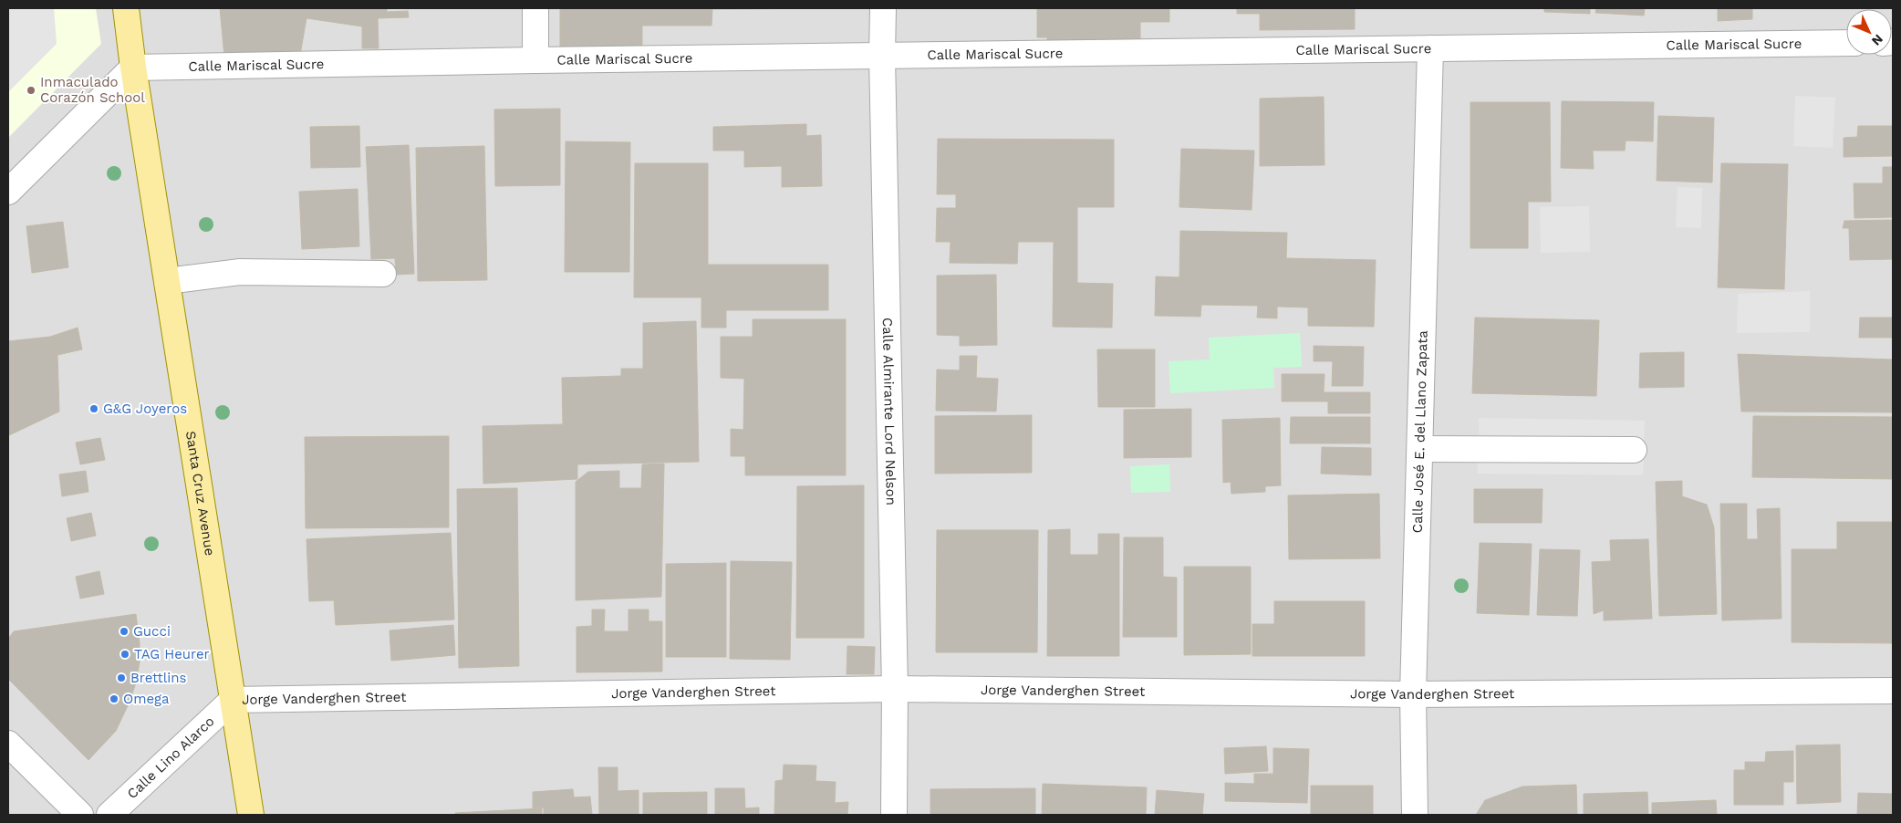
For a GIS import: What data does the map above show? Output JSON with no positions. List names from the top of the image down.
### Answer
{
  "streets": {
    "main road": ["Santa Cruz Avenue"],
    "street": [
      "Calle Mariscal Sucre",
      "Calle Almirante Lord Nelson",
      "Calle José E. del Llano Zapata",
      "Jorge Vanderghen Street",
      "Calle Lino Alarco"
    ]
  },
  "crossings": [
    ["Calle Mariscal Sucre", "Calle Almirante Lord Nelson"],
    ["Calle Mariscal Sucre", "Calle José E. del Llano Zapata"],
    ["Calle Mariscal Sucre", "Santa Cruz Avenue"],
    ["Calle Almirante Lord Nelson", "Jorge Vanderghen Street"],
    ["Calle José E. del Llano Zapata", "Jorge Vanderghen Street"],
    ["Santa Cruz Avenue", "Jorge Vanderghen Street"],
    ["Santa Cruz Avenue", "Calle Lino Alarco"],
    ["Jorge Vanderghen Street", "Calle Lino Alarco"]
  ],
  "places": [
    "Inmaculado Corazón School",
    "G&G Joyeros",
    "Gucci",
    "TAG Heurer",
    "Brettlins",
    "Omega"
  ],
  "north": "bottom right"
}
